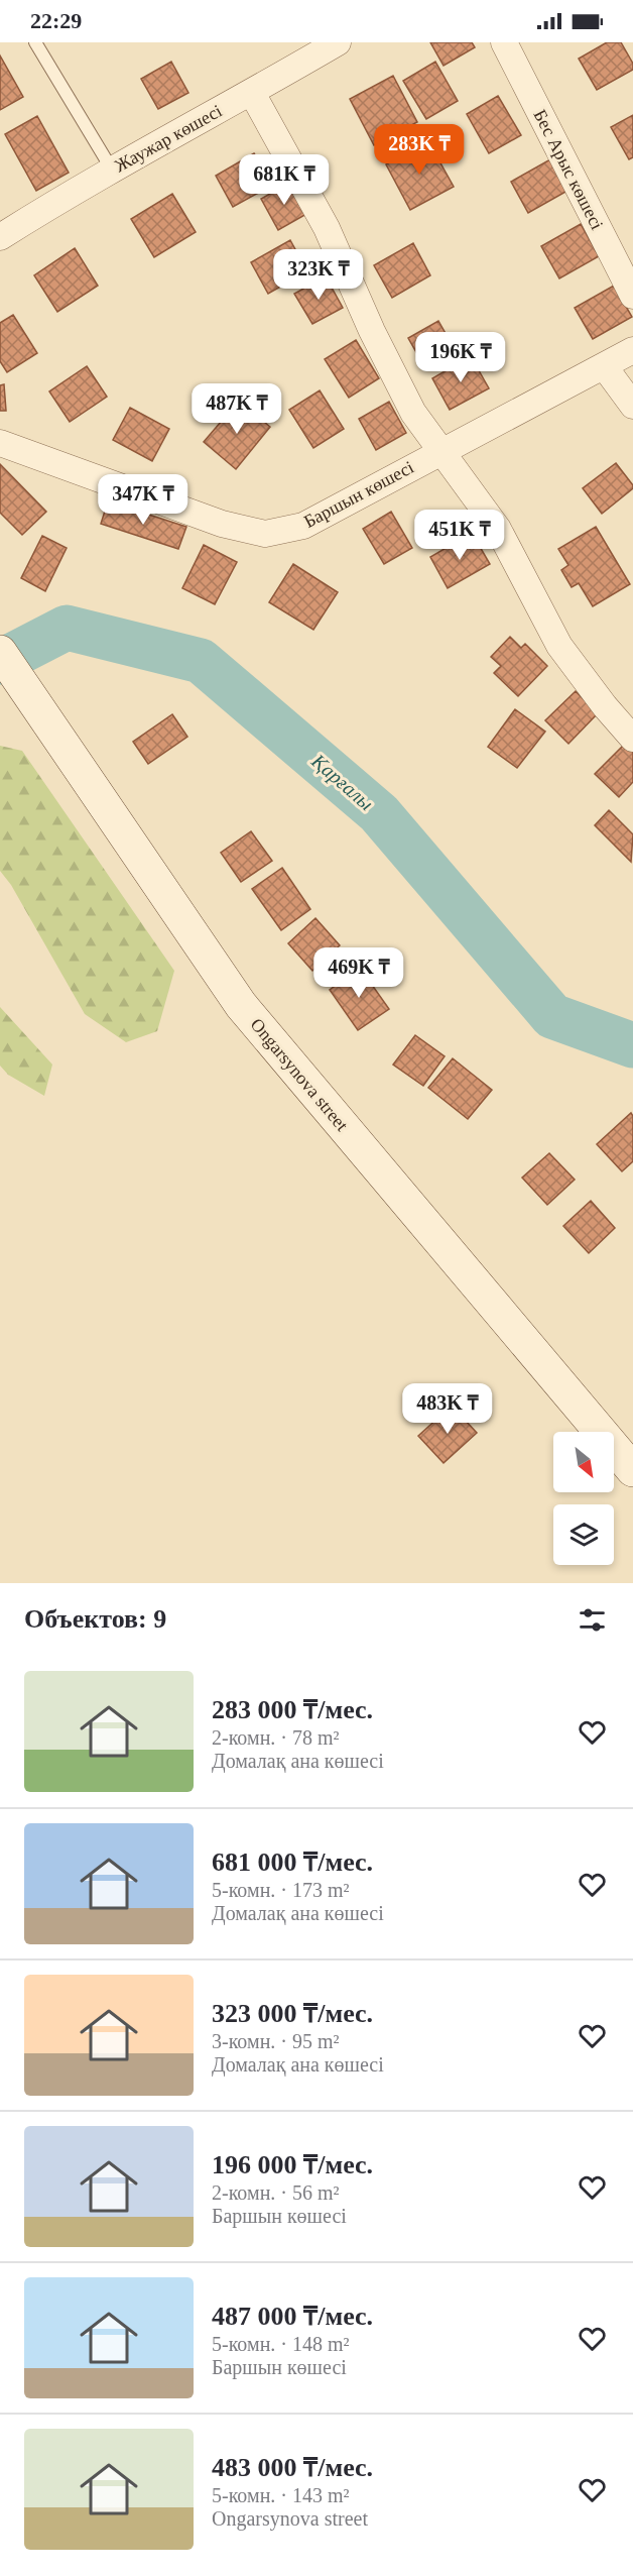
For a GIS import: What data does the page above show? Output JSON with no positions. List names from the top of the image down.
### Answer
{
  "streets": {
    "main road": ["Ongarsynova street"],
    "street": ["Жаужар көшесі", "Бес Арыс көшесі", "Баршын көшесі"]
  },
  "water": ["Қарғалы"],
  "north": "bottom right",
  "page": {
    "status": "22:29",
    "price": [
      "283K ₸",
      "681K ₸",
      "323K ₸",
      "196K ₸",
      "487K ₸",
      "347K ₸",
      "451K ₸",
      "469K ₸",
      "483K ₸"
    ],
    "heading": "Объектов: 9",
    "list": [
      {
        "name": "283 000 ₸/мес.",
        "note": "2-комн. · 78 m² · Домалақ ана көшесі"
      },
      {
        "name": "681 000 ₸/мес.",
        "note": "5-комн. · 173 m² · Домалақ ана көшесі"
      },
      {
        "name": "323 000 ₸/мес.",
        "note": "3-комн. · 95 m² · Домалақ ана көшесі"
      },
      {
        "name": "196 000 ₸/мес.",
        "note": "2-комн. · 56 m² · Баршын көшесі"
      },
      {
        "name": "487 000 ₸/мес.",
        "note": "5-комн. · 148 m² · Баршын көшесі"
      },
      {
        "name": "483 000 ₸/мес.",
        "note": "5-комн. · 143 m² · Ongarsynova street"
      }
    ]
  }
}
